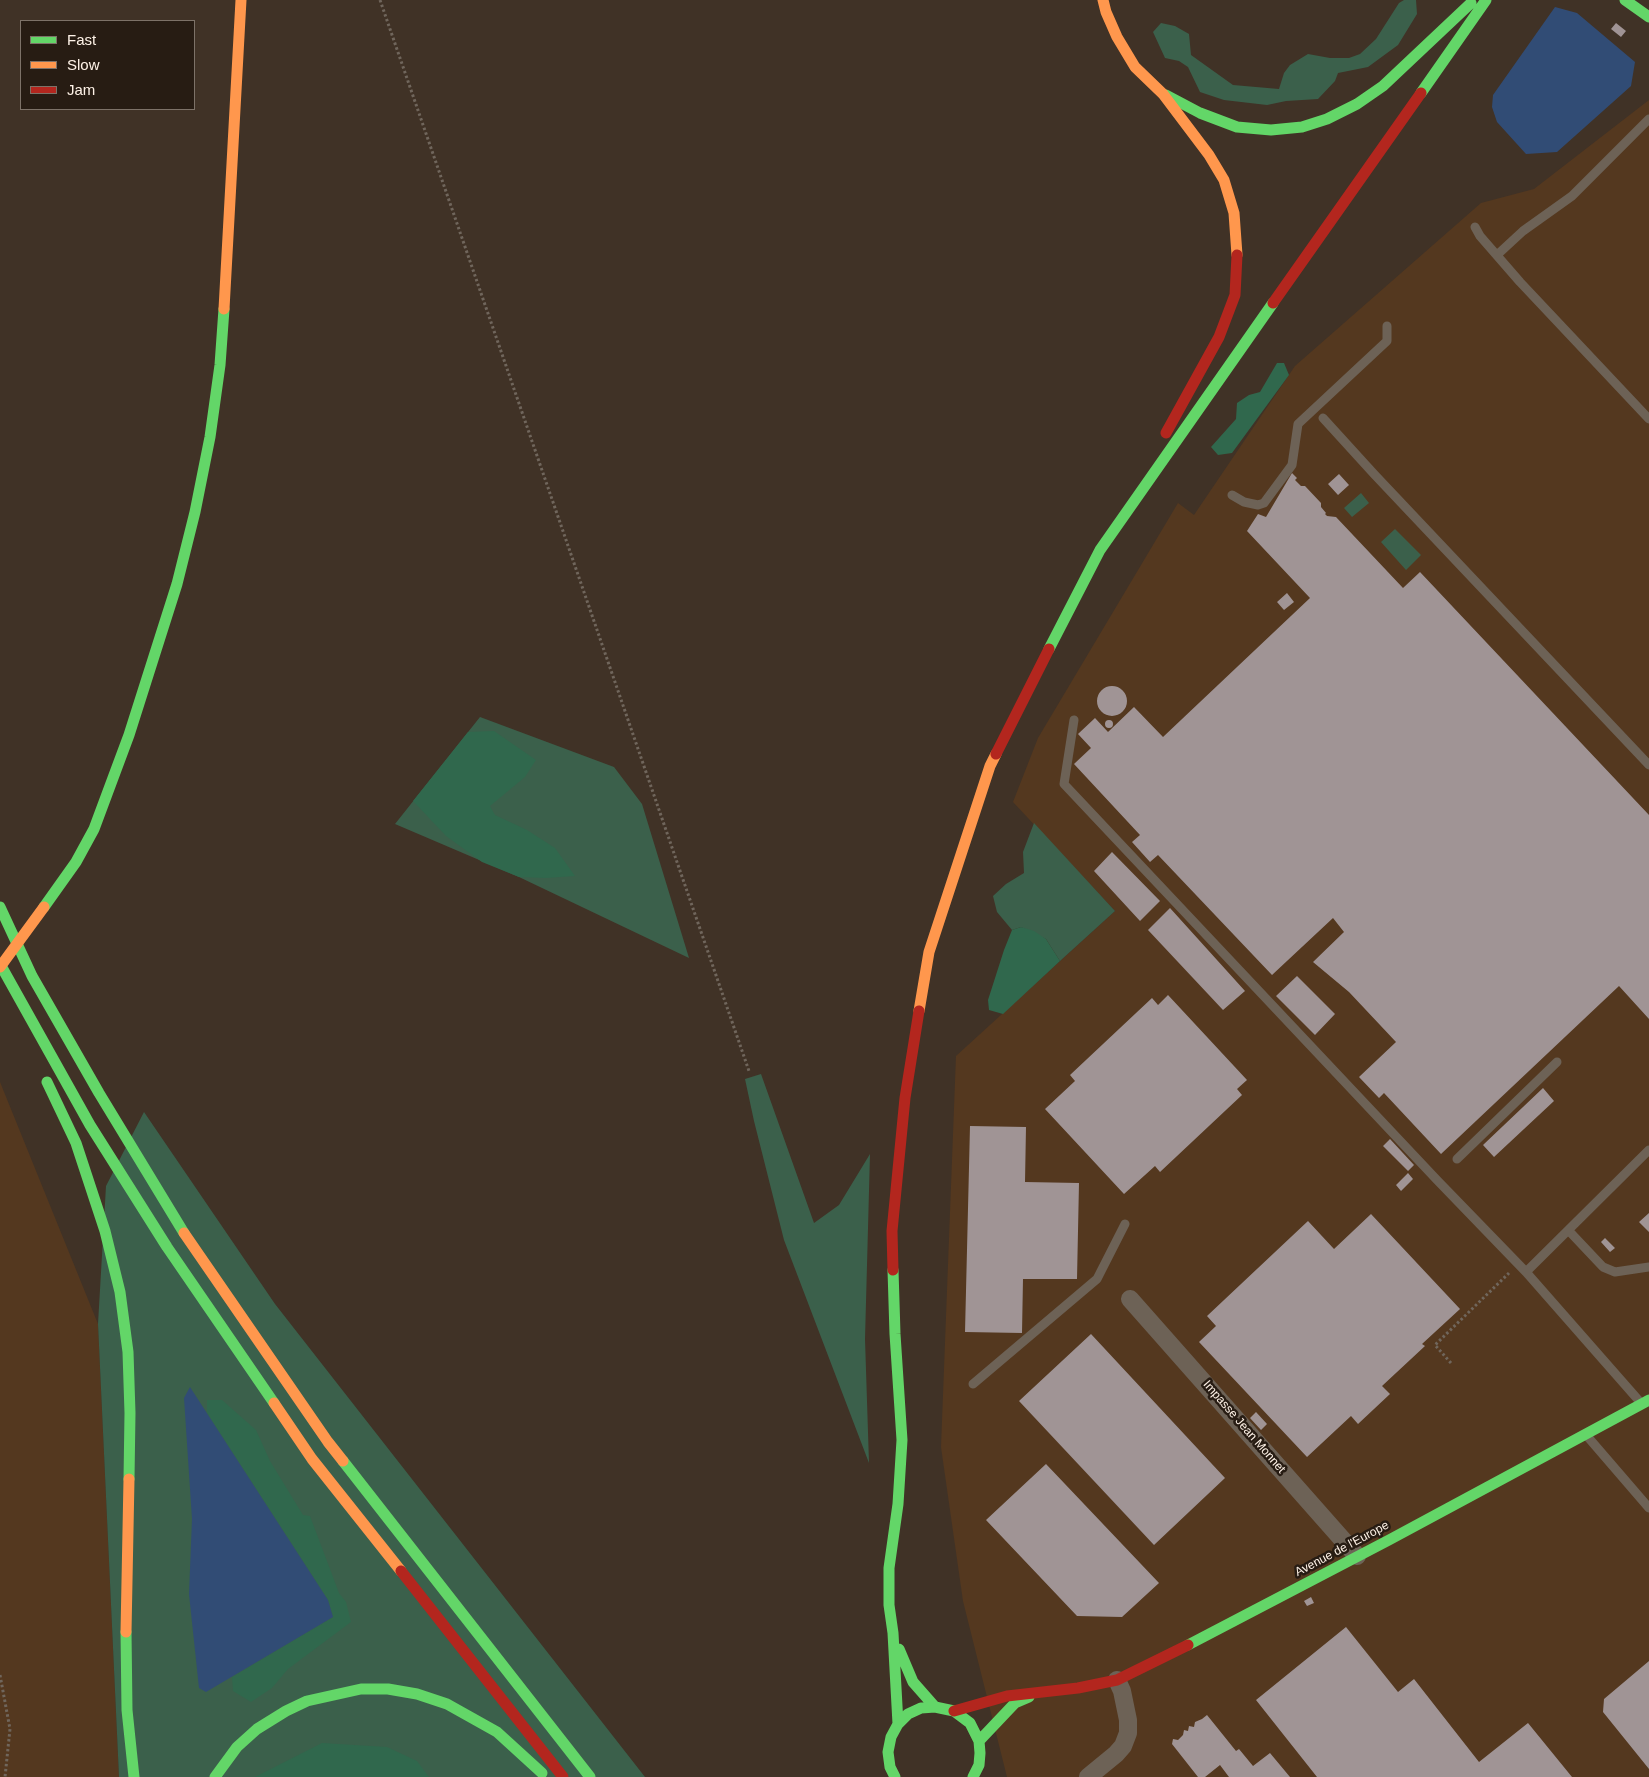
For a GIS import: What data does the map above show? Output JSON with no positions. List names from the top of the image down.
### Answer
{
  "streets": {
    "main road": ["Avenue de l'Europe"],
    "street": ["Impasse Jean Monnet"]
  },
  "crossings": [
    ["Impasse Jean Monnet", "Avenue de l'Europe"]
  ],
  "legend": ["Fast", "Slow", "Jam"]
}
